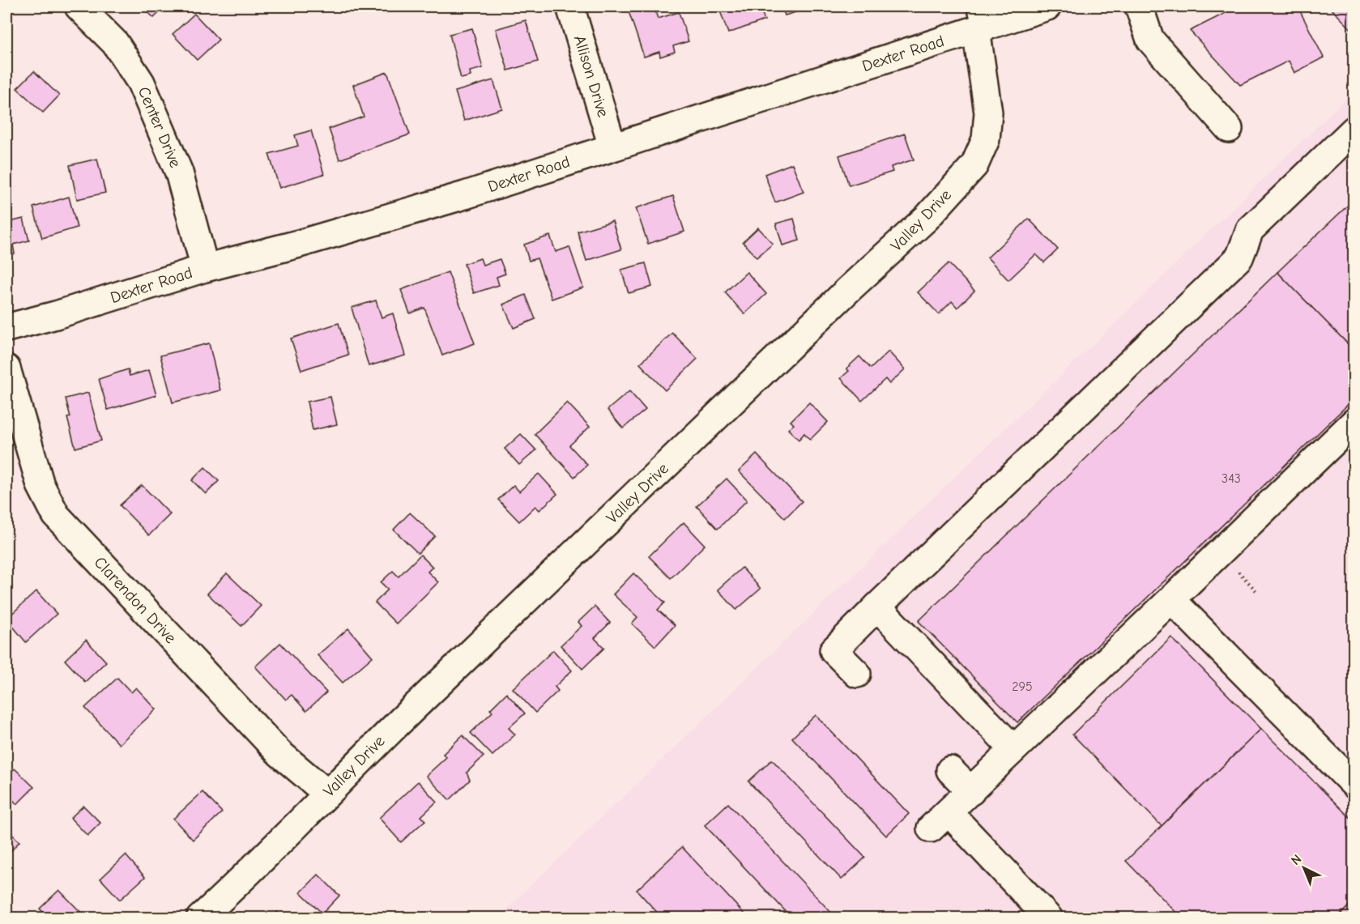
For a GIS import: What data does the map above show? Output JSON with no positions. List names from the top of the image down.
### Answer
{
  "streets": {
    "street": [
      "Dexter Road",
      "Allison Drive",
      "Center Drive",
      "Valley Drive",
      "Clarendon Drive"
    ]
  },
  "crossings": [
    ["Dexter Road", "Allison Drive"],
    ["Dexter Road", "Center Drive"],
    ["Dexter Road", "Valley Drive"],
    ["Valley Drive", "Clarendon Drive"]
  ],
  "house_numbers": ["343", "295"],
  "north": "top left"
}
